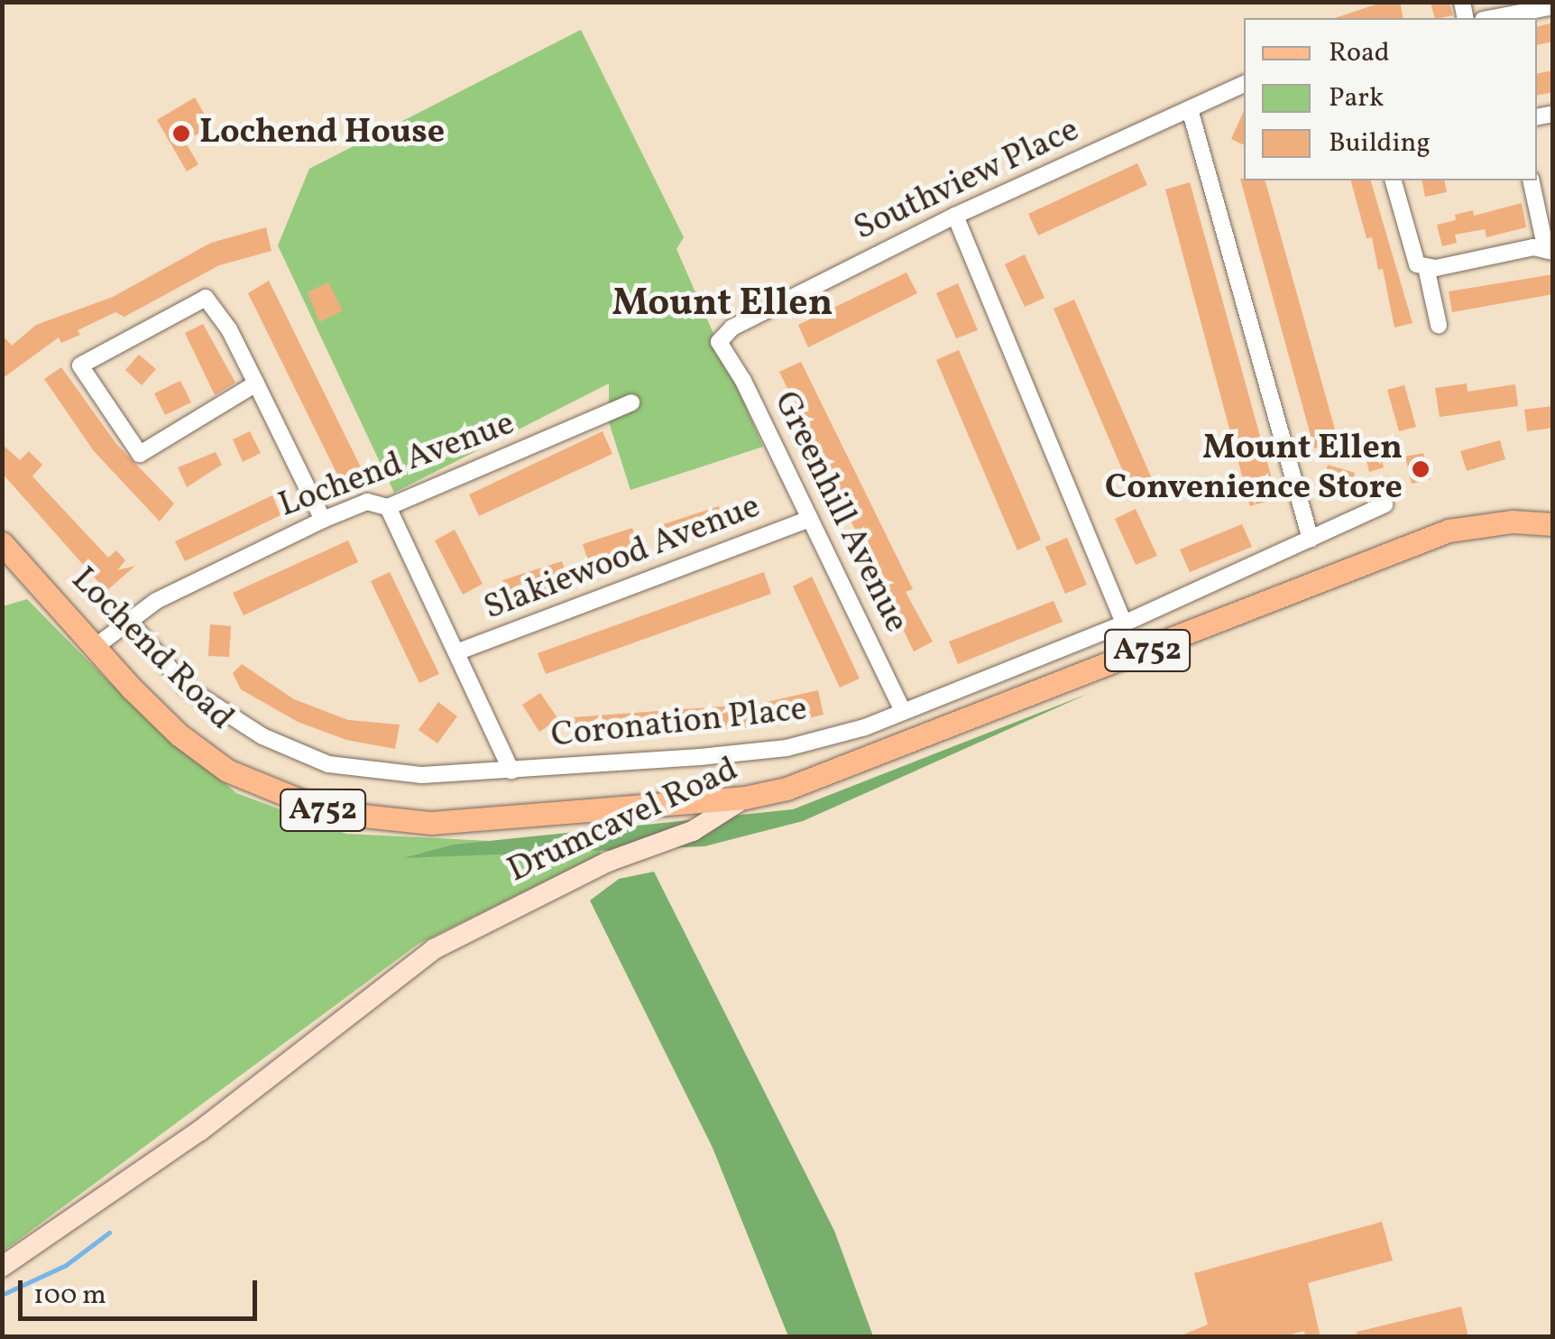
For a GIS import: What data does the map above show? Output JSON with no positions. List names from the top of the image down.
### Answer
{
  "streets": {
    "main road": ["Lochend Road", "A752", "Drumcavel Road"],
    "street": [
      "Southview Place",
      "Lochend Avenue",
      "Greenhill Avenue",
      "Slakiewood Avenue",
      "Coronation Place"
    ]
  },
  "crossings": [
    ["Southview Place", "Greenhill Avenue"],
    ["Lochend Avenue", "Lochend Road"],
    ["Lochend Avenue", "Coronation Place"],
    ["Greenhill Avenue", "Slakiewood Avenue"],
    ["Greenhill Avenue", "Coronation Place"],
    ["Lochend Road", "Drumcavel Road"]
  ],
  "districts": ["Mount Ellen"],
  "places": ["Lochend House", "Mount Ellen Convenience Store"],
  "legend": ["Road", "Park", "Building"],
  "scale_bar": "100 m"
}
